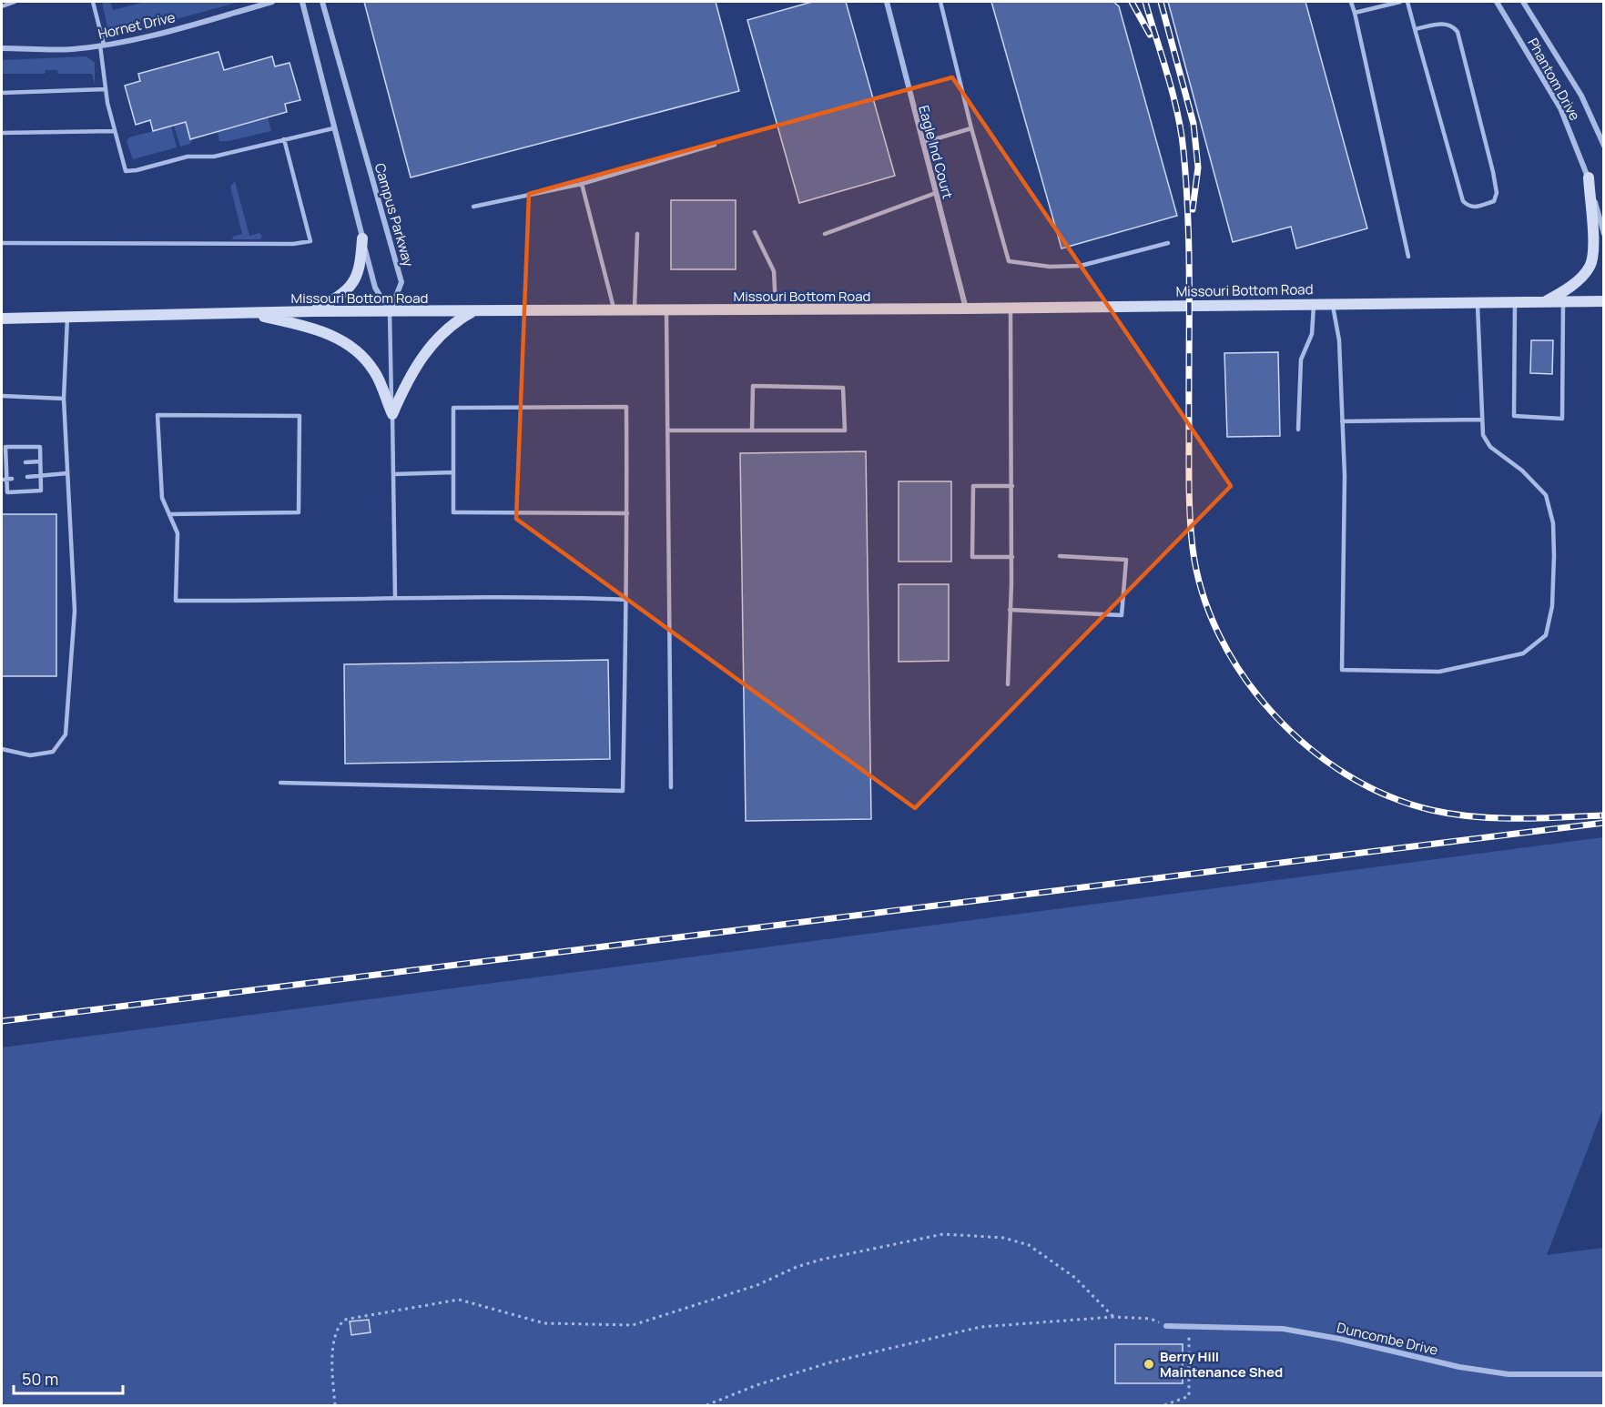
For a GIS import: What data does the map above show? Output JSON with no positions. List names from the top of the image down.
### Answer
{
  "streets": {
    "street": [
      "Hornet Drive",
      "Phantom Drive",
      "Eagle Ind Court",
      "Campus Parkway",
      "Missouri Bottom Road",
      "Duncombe Drive"
    ]
  },
  "crossings": [
    ["Eagle Ind Court", "Missouri Bottom Road"],
    ["Campus Parkway", "Missouri Bottom Road"]
  ],
  "places": ["Berry Hill Maintenance Shed"],
  "scale_bar": "50 m"
}
